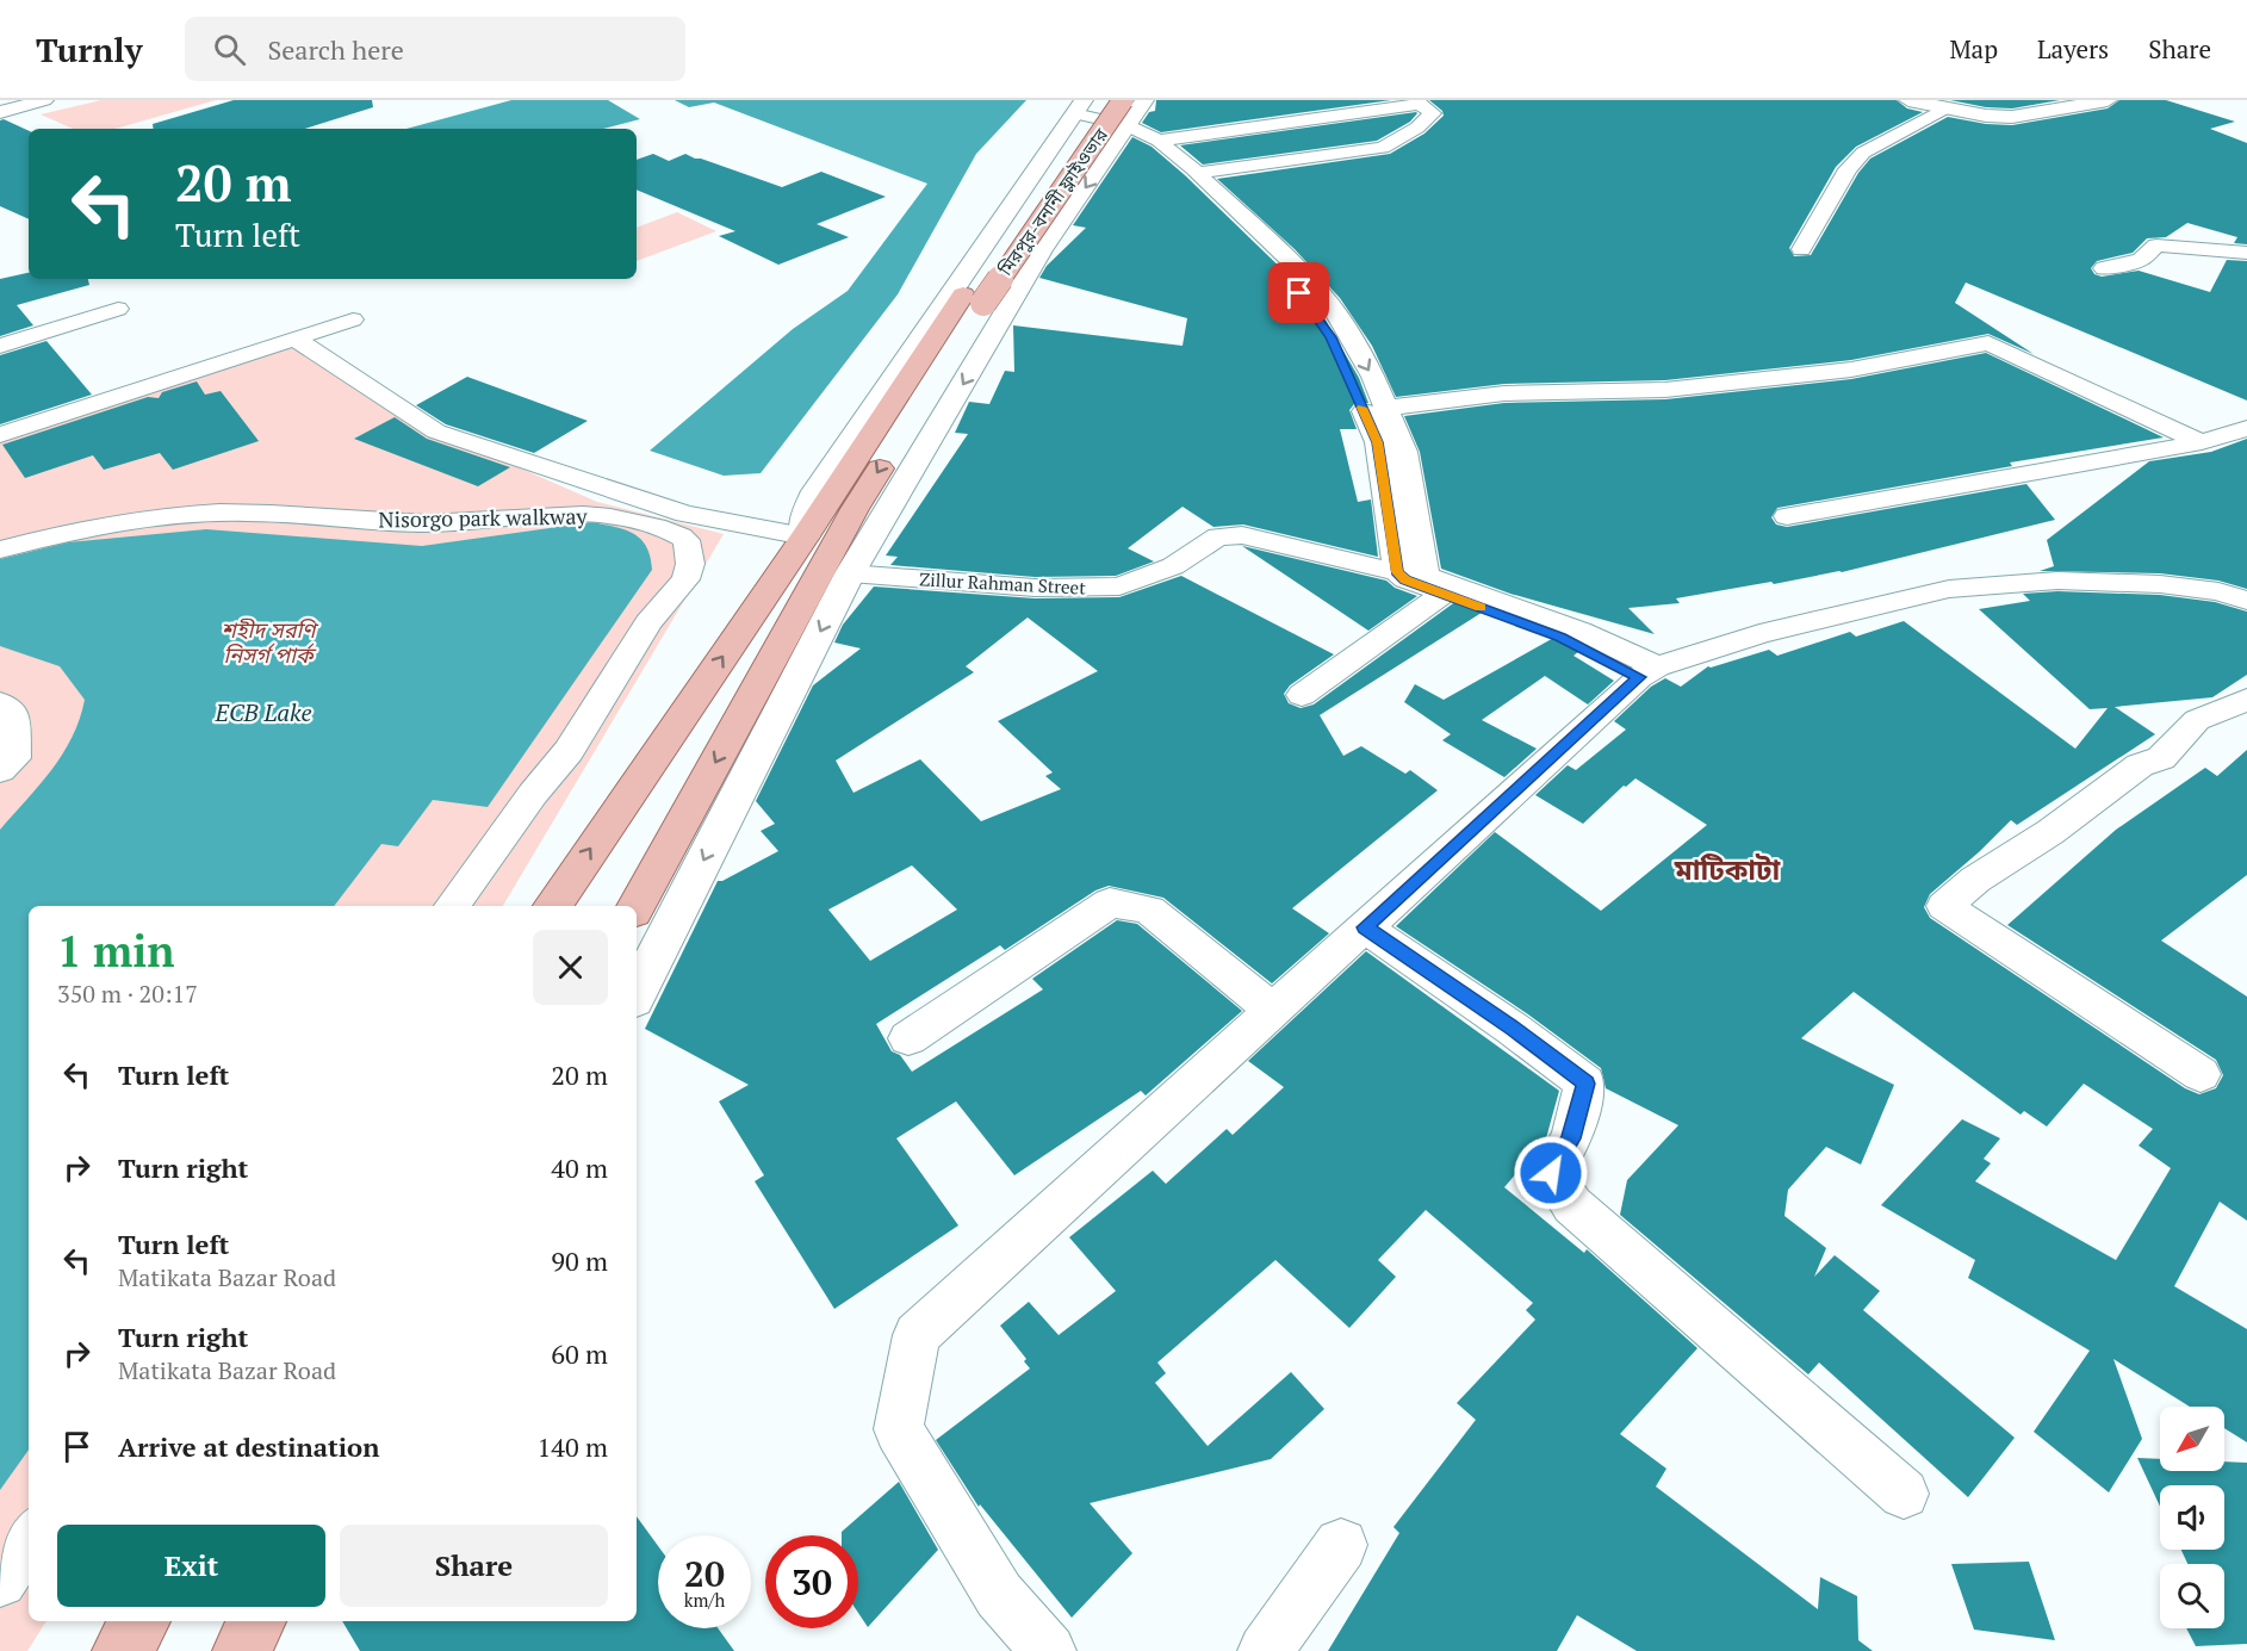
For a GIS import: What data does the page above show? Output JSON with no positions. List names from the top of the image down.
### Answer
{
  "streets": {
    "main road": ["মিরপুর-বনানী ফ্লাইওভার"],
    "street": ["Nisorgo park walkway", "Zillur Rahman Street"]
  },
  "districts": ["মাটিকাটা"],
  "water": ["ECB Lake"],
  "parks": ["শহীদ সরণি নিসর্গ পার্ক"],
  "north": "bottom left",
  "page": {
    "header": "Turnly",
    "search": "Search here",
    "nav": ["Map", "Layers", "Share"],
    "turn": ["20 m", "Turn left"],
    "heading": ["1 min", "350 m · 20:17"],
    "list": [
      {
        "name": "Turn left",
        "value": "20 m"
      },
      {
        "name": "Turn right",
        "value": "40 m"
      },
      {
        "name": "Turn left",
        "note": "Matikata Bazar Road",
        "value": "90 m"
      },
      {
        "name": "Turn right",
        "note": "Matikata Bazar Road",
        "value": "60 m"
      },
      {
        "name": "Arrive at destination",
        "value": "140 m"
      }
    ],
    "buttons": ["Exit", "Share"],
    "speed": "20 km/h",
    "limit": "30"
  }
}
